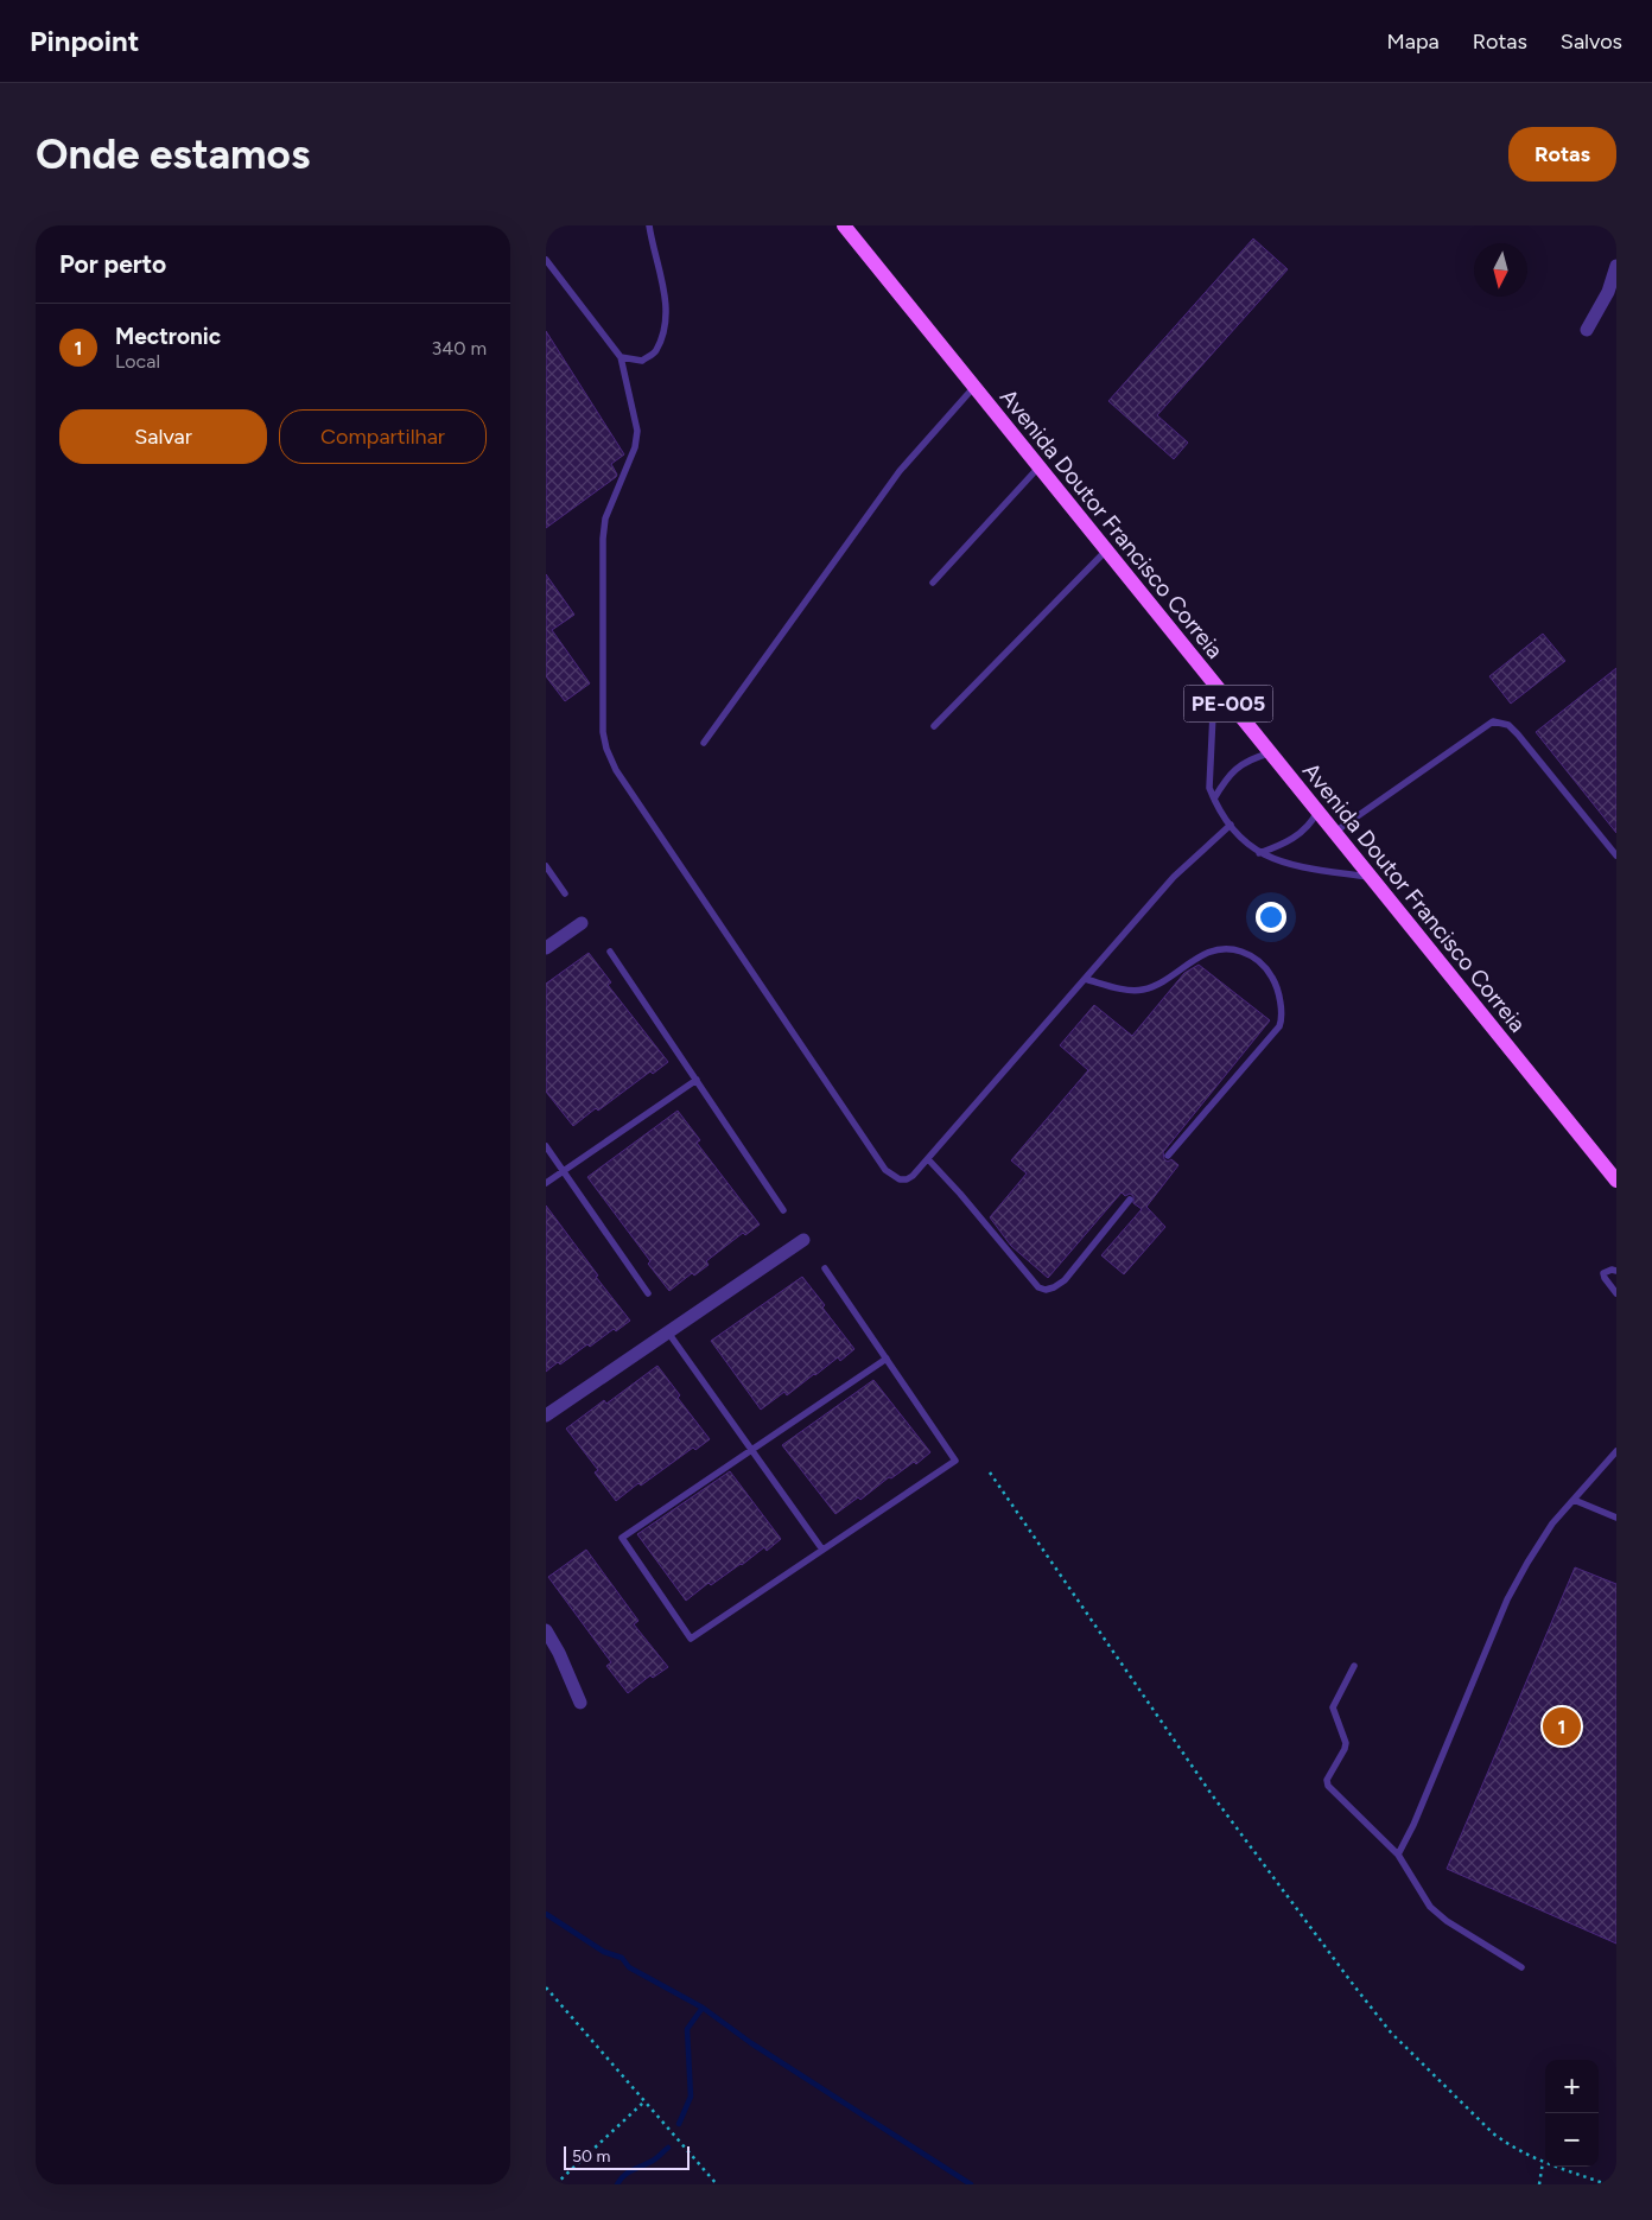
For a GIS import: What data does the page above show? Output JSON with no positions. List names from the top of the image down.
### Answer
{
  "streets": {
    "main road": ["Avenida Doutor Francisco Correia", "PE-005"]
  },
  "scale_bar": "50 m",
  "north": "bottom",
  "page": {
    "header": "Pinpoint",
    "nav": ["Mapa", "Rotas", "Salvos"],
    "buttons": [
      "Rotas",
      ["Salvar", "Compartilhar"]
    ],
    "title": "Onde estamos",
    "heading": "Por perto",
    "list": [
      {
        "mark": "1",
        "name": "Mectronic",
        "note": "Local",
        "value": "340 m"
      }
    ],
    "pins": "1",
    "map_buttons": ["+", "−"],
    "scale": "50 m"
  }
}
